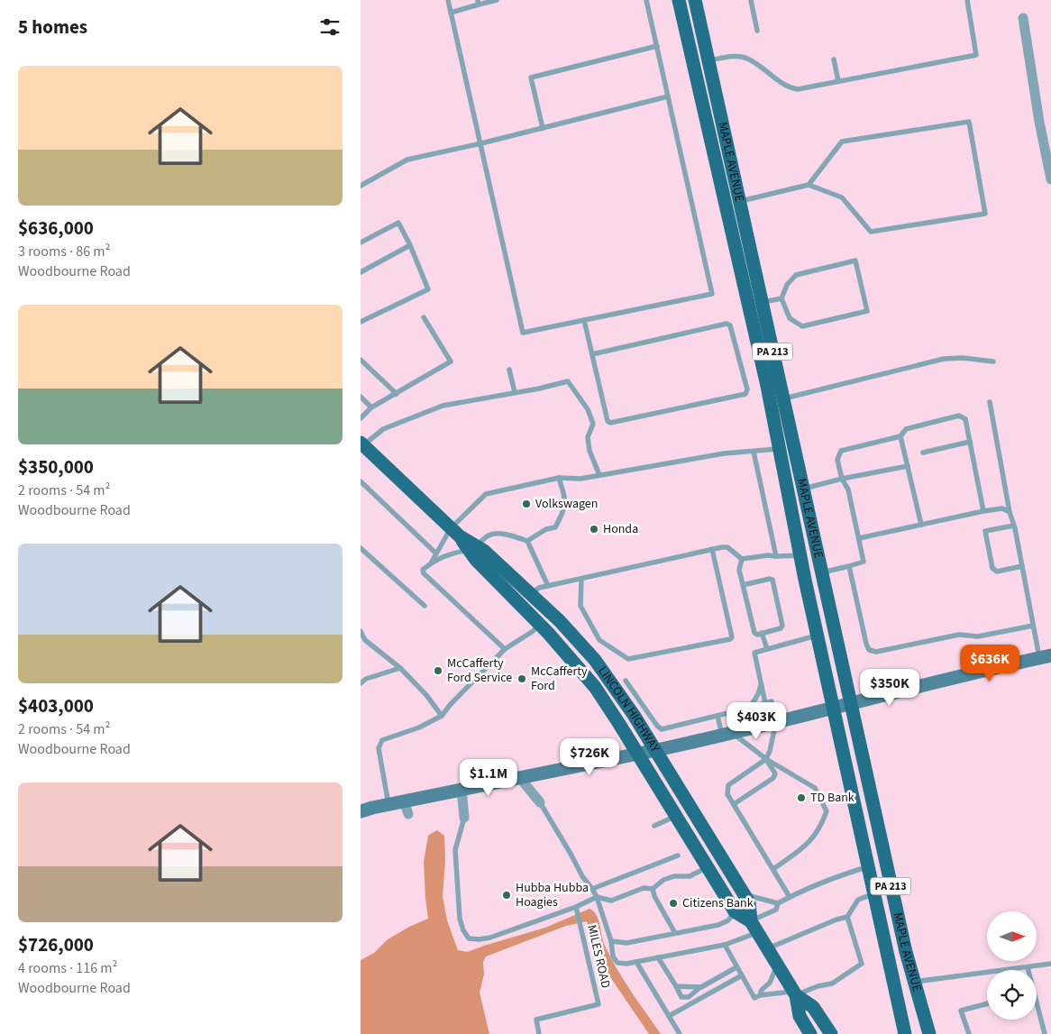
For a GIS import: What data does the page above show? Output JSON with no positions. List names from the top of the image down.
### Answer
{
  "streets": {
    "main road": ["MAPLE AVENUE", "PA 213", "LINCOLN HIGHWAY"],
    "lane": ["MILES ROAD"]
  },
  "places": [
    "Volkswagen",
    "Honda",
    "McCafferty Ford Service",
    "McCafferty Ford",
    "TD Bank",
    "Hubba Hubba Hoagies",
    "Citizens Bank"
  ],
  "north": "right",
  "page": {
    "heading": "5 homes",
    "list": [
      {
        "name": "$636,000",
        "note": "3 rooms · 86 m² · Woodbourne Road"
      },
      {
        "name": "$350,000",
        "note": "2 rooms · 54 m² · Woodbourne Road"
      },
      {
        "name": "$403,000",
        "note": "2 rooms · 54 m² · Woodbourne Road"
      },
      {
        "name": "$726,000",
        "note": "4 rooms · 116 m² · Woodbourne Road"
      }
    ],
    "price": [
      "$636K",
      "$350K",
      "$403K",
      "$726K",
      "$1.1M"
    ]
  }
}
